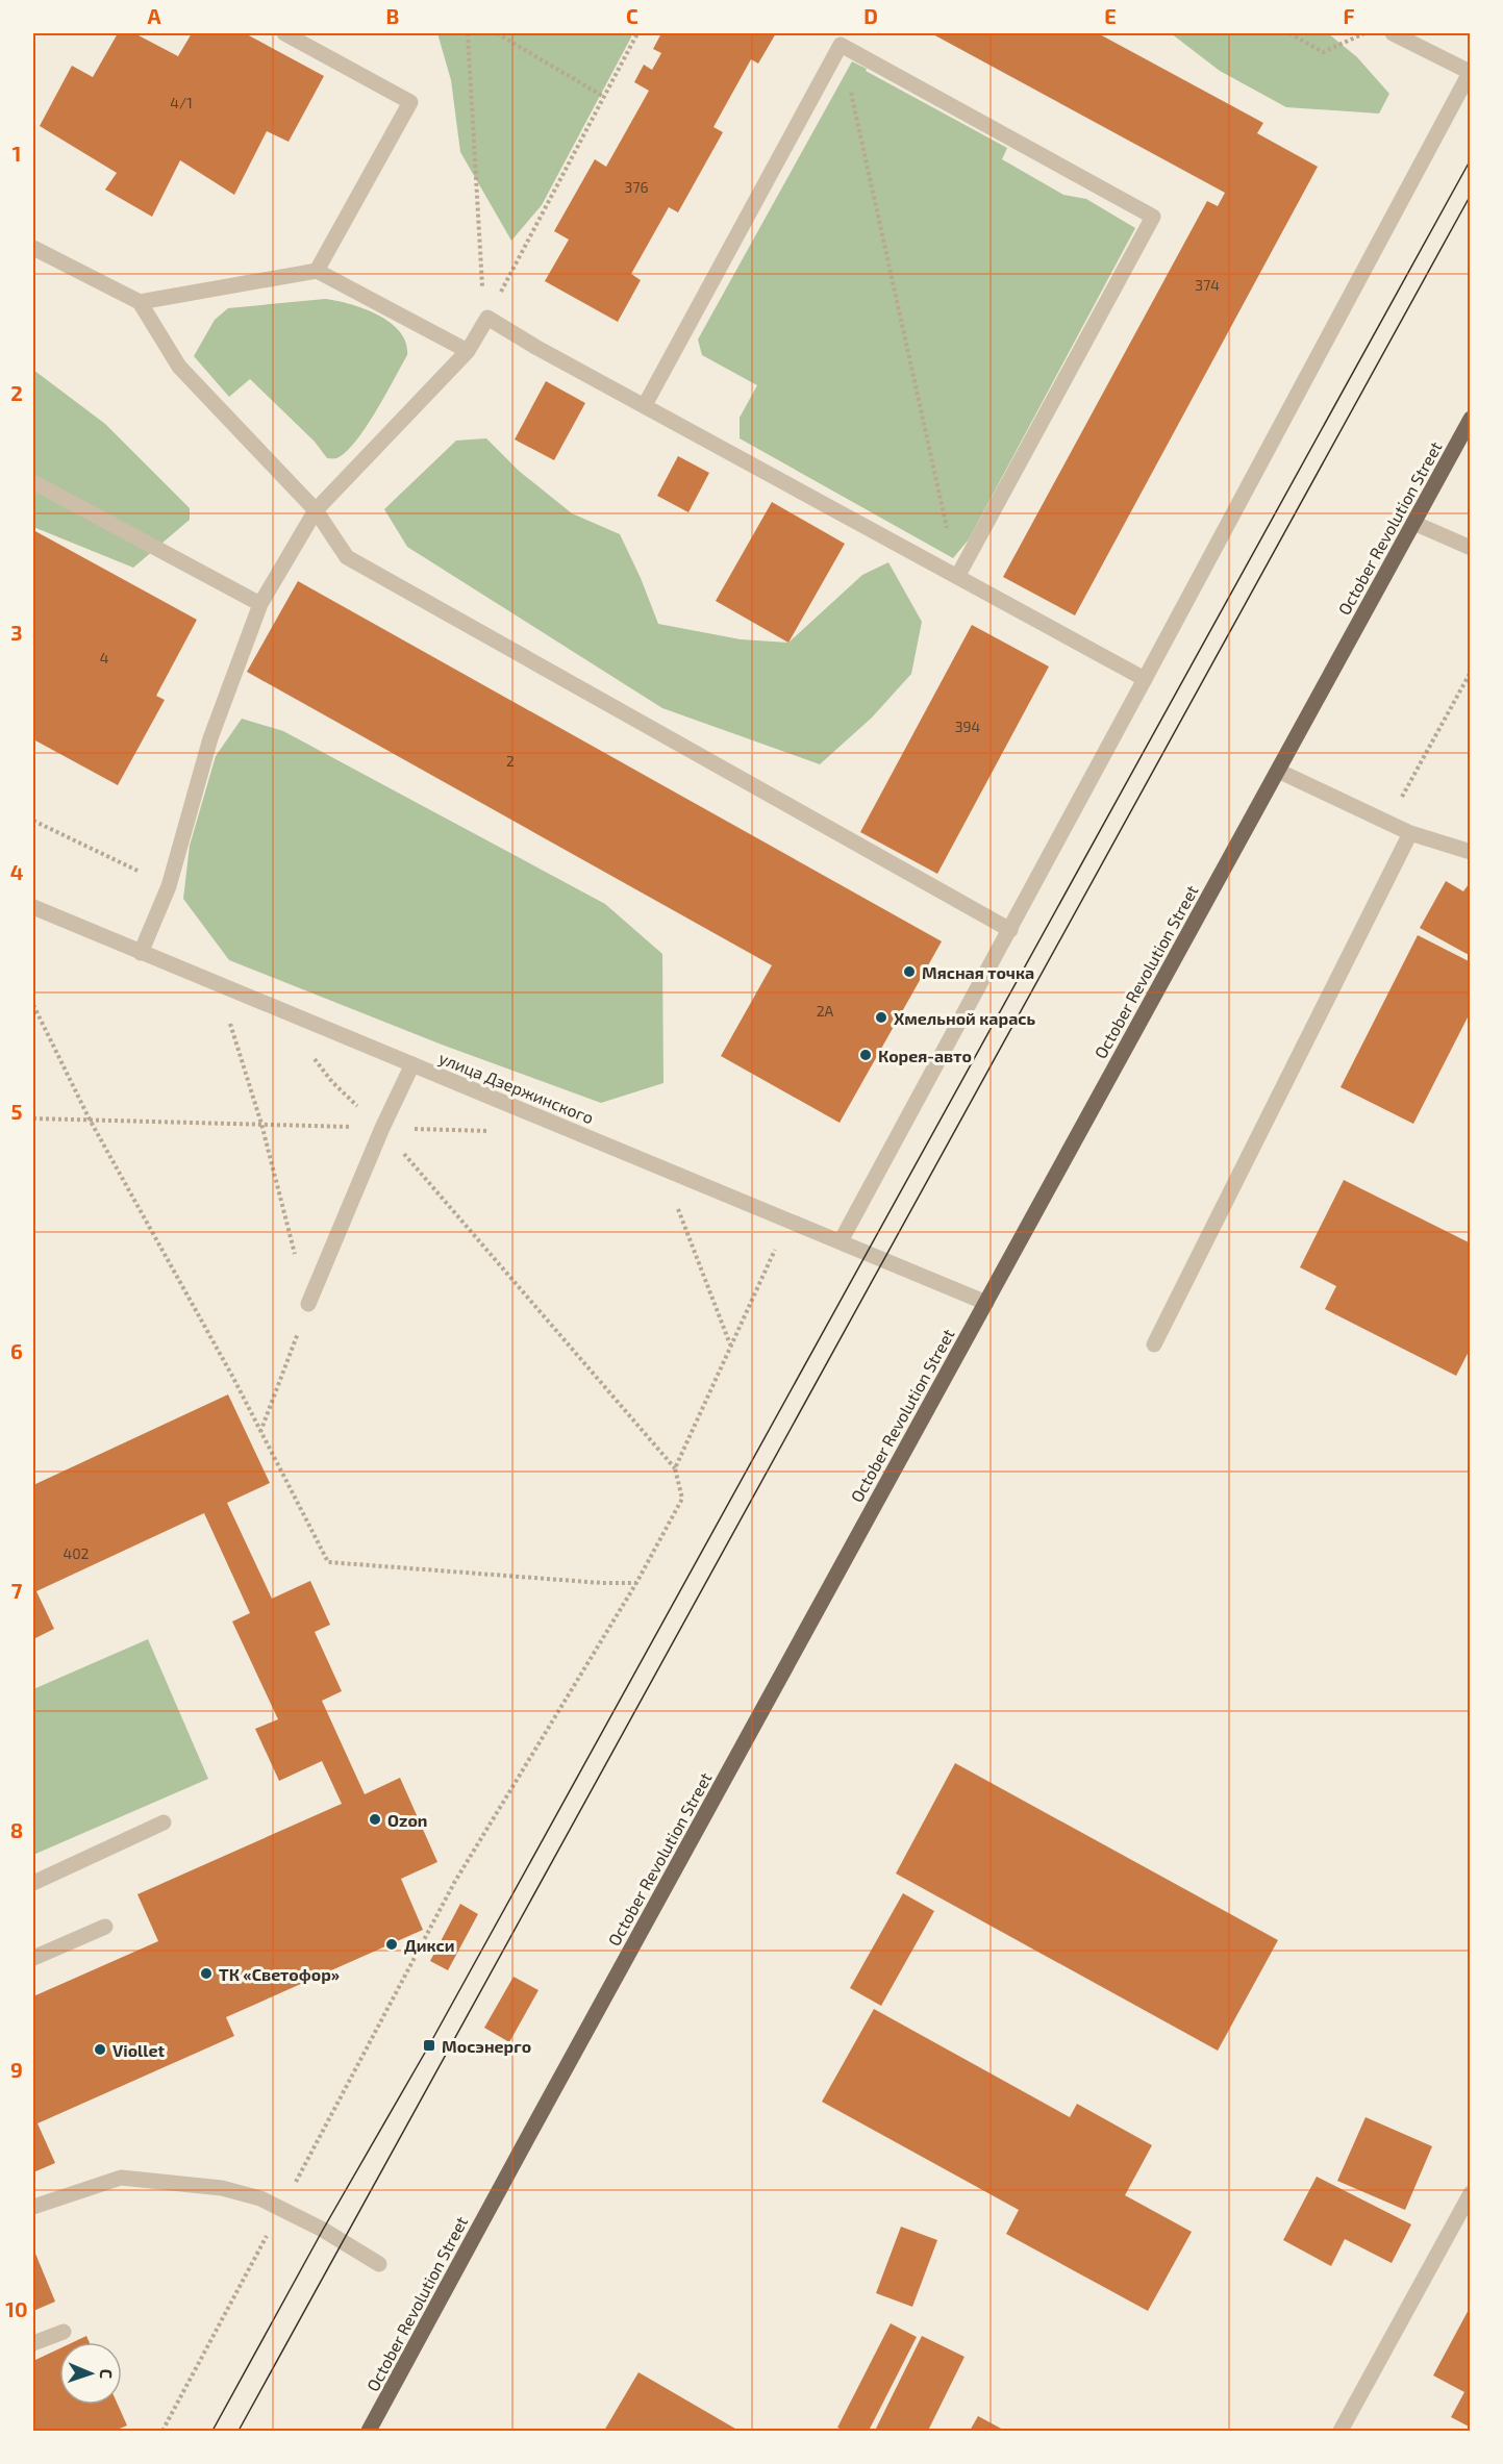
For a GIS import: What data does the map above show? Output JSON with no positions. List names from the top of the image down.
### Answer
{
  "streets": {
    "main road": ["October Revolution Street"],
    "street": ["улица Дзержинского"]
  },
  "crossings": [
    ["October Revolution Street", "улица Дзержинского"]
  ],
  "places": {
    "other": [
      "Мясная точка",
      "Хмельной карась",
      "Корея-авто",
      "Ozon",
      "Дикси",
      "ТК «Светофор»",
      "Viollet"
    ],
    "transit": ["Мосэнерго"]
  },
  "house_numbers": [
    "4/1",
    "376",
    "374",
    "4",
    "394",
    "2",
    "2А",
    "402"
  ],
  "north": "right",
  "grid": {
    "columns": [
      "A",
      "B",
      "C",
      "D",
      "E",
      "F"
    ],
    "rows": [
      "1",
      "2",
      "3",
      "4",
      "5",
      "6",
      "7",
      "8",
      "9",
      "10"
    ]
  }
}
